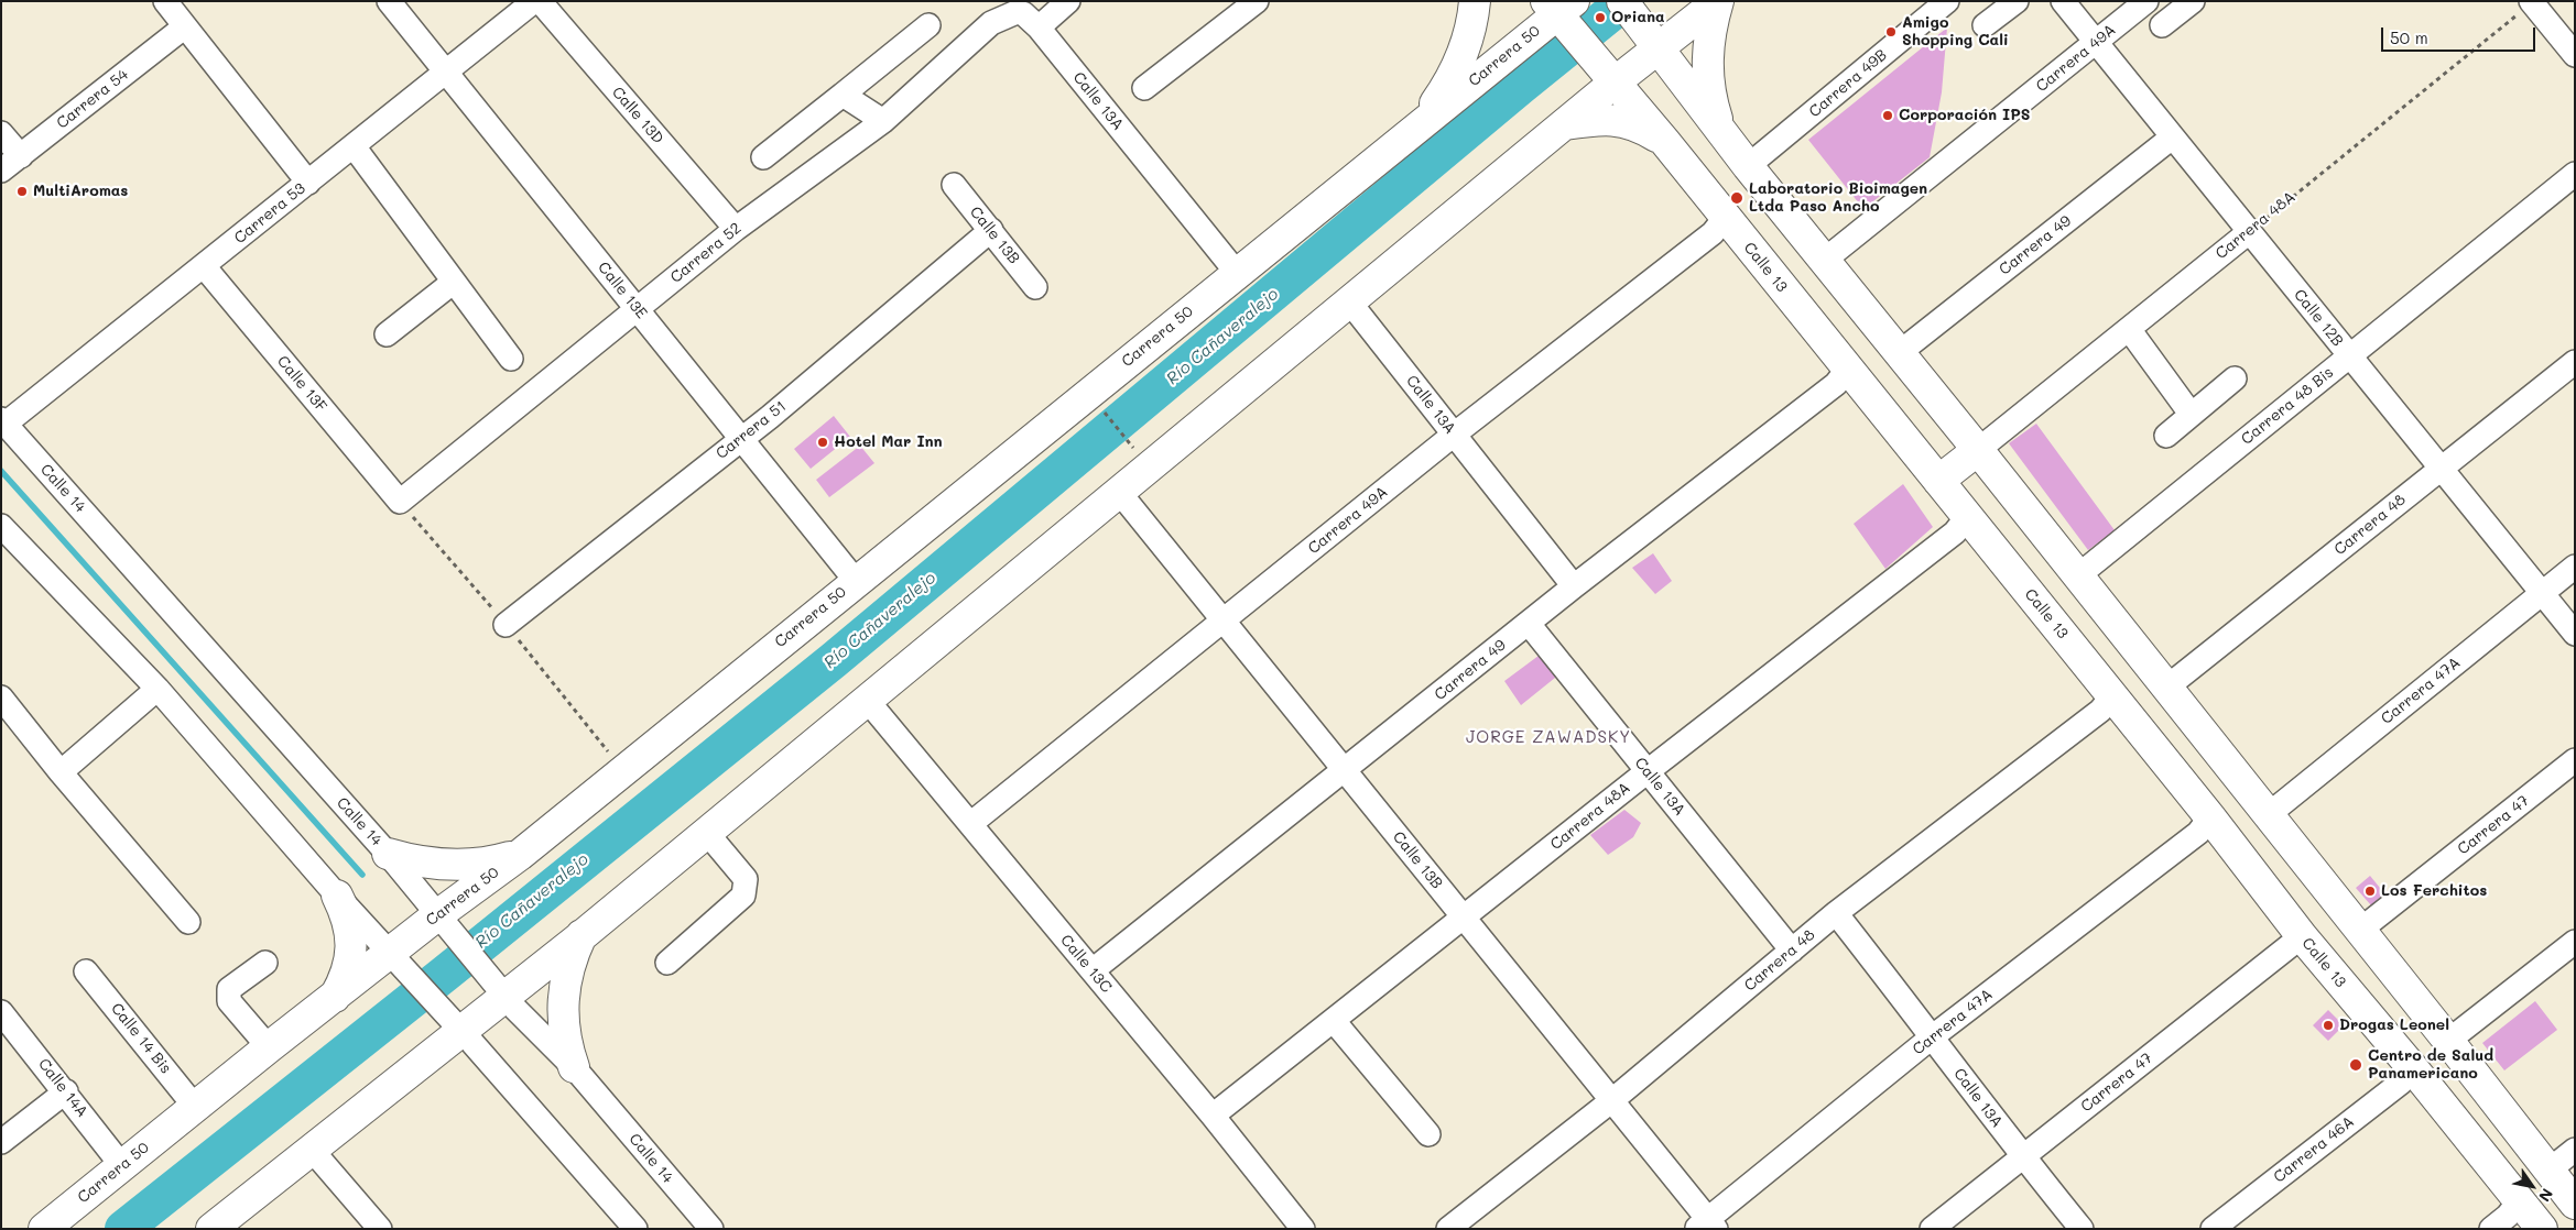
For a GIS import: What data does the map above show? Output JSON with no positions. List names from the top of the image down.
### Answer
{
  "streets": {
    "main road": ["Carrera 50", "Calle 13"],
    "street": [
      "Carrera 49A",
      "Carrera 49B",
      "Carrera 54",
      "Calle 13A",
      "Calle 13D",
      "Carrera 53",
      "Carrera 48A",
      "Calle 13B",
      "Carrera 49",
      "Carrera 52",
      "Calle 13E",
      "Calle 12B",
      "Calle 13F",
      "Carrera 48 Bis",
      "Carrera 51",
      "Calle 14",
      "Carrera 48",
      "Carrera 47A",
      "Carrera 47",
      "Calle 13C",
      "Calle 14 Bis",
      "Calle 14A",
      "Carrera 46A"
    ]
  },
  "crossings": [
    ["Carrera 50", "Calle 13A"],
    ["Carrera 50", "Calle 13"],
    ["Carrera 50", "Calle 13E"],
    ["Carrera 50", "Calle 14"],
    ["Carrera 50", "Calle 14 Bis"],
    ["Carrera 50", "Calle 14A"],
    ["Carrera 49A", "Calle 13A"],
    ["Carrera 49A", "Calle 13B"],
    ["Carrera 49A", "Calle 13"],
    ["Carrera 49A", "Calle 12B"],
    ["Carrera 49A", "Calle 13C"],
    ["Calle 13A", "Carrera 48A"],
    ["Calle 13A", "Carrera 49"],
    ["Calle 13A", "Carrera 52"],
    ["Calle 13A", "Carrera 48"],
    ["Calle 13A", "Carrera 47A"],
    ["Calle 13A", "Carrera 47"],
    ["Calle 13D", "Carrera 52"],
    ["Carrera 53", "Calle 13E"],
    ["Carrera 53", "Calle 13F"],
    ["Carrera 53", "Calle 14"],
    ["Carrera 48A", "Calle 13B"],
    ["Carrera 48A", "Calle 13"],
    ["Carrera 48A", "Calle 12B"],
    ["Carrera 48A", "Calle 13C"],
    ["Calle 13B", "Carrera 49"],
    ["Calle 13B", "Carrera 51"],
    ["Calle 13B", "Carrera 48"],
    ["Calle 13B", "Carrera 47A"],
    ["Carrera 49", "Calle 13"],
    ["Carrera 49", "Calle 12B"],
    ["Carrera 49", "Calle 13C"],
    ["Carrera 52", "Calle 13E"],
    ["Carrera 52", "Calle 13F"],
    ["Calle 13", "Carrera 48"],
    ["Calle 13", "Carrera 47A"],
    ["Calle 13", "Carrera 47"],
    ["Calle 13", "Carrera 46A"],
    ["Calle 13E", "Carrera 51"],
    ["Calle 12B", "Carrera 48 Bis"],
    ["Calle 12B", "Carrera 48"],
    ["Calle 12B", "Carrera 47A"]
  ],
  "districts": ["JORGE ZAWADSKY"],
  "water": ["Río Cañaveralejo"],
  "places": [
    "Oriana",
    "Amigo Shopping Cali",
    "Corporación IPS",
    "MultiAromas",
    "Laboratorio Bioimagen Ltda Paso Ancho",
    "Hotel Mar Inn",
    "Los Ferchitos",
    "Drogas Leonel",
    "Centro de Salud Panamericano"
  ],
  "scale_bar": "50 m",
  "north": "bottom right"
}
